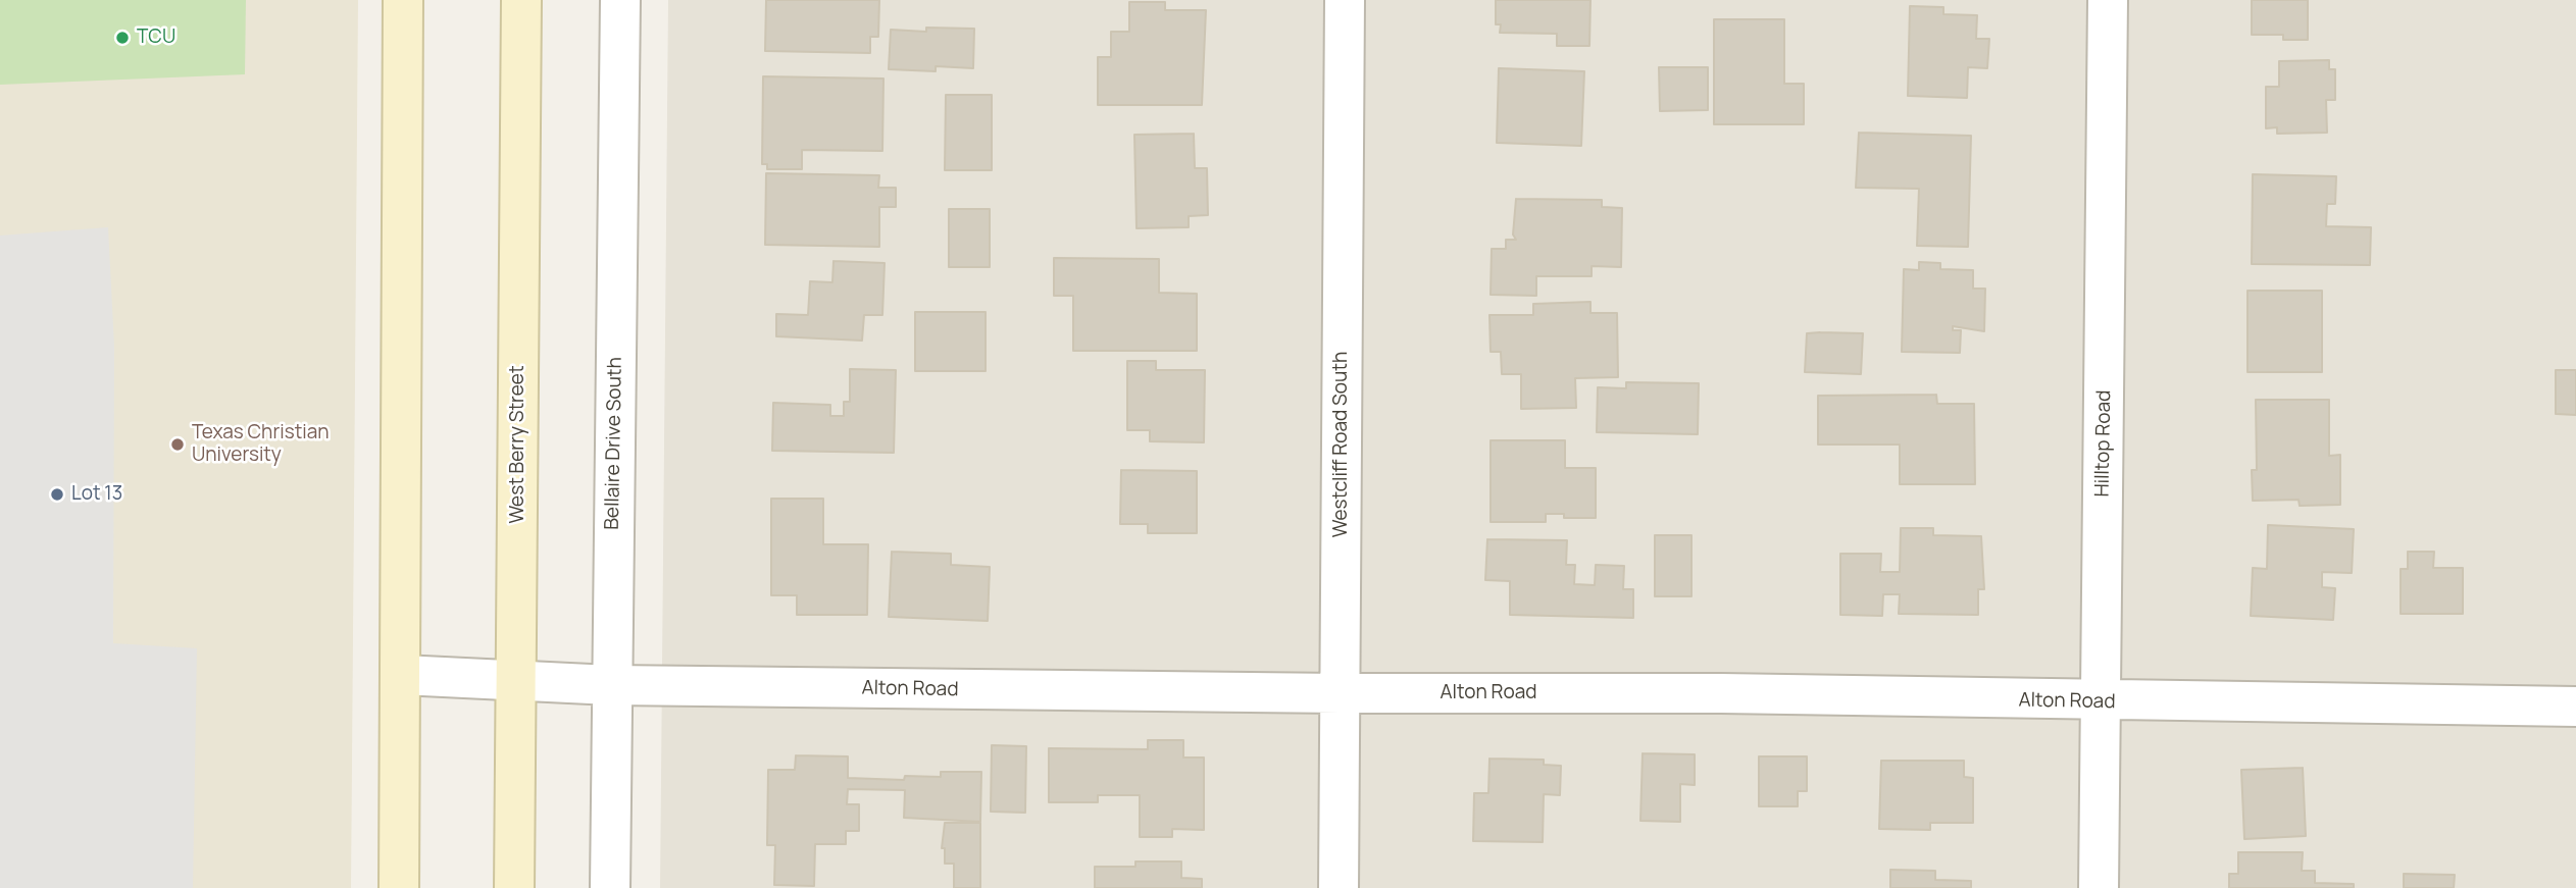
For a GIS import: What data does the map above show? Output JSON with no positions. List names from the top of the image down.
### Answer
{
  "streets": {
    "main road": ["West Berry Street"],
    "street": [
      "Bellaire Drive South",
      "Hilltop Road",
      "Westcliff Road South",
      "Alton Road"
    ]
  },
  "crossings": [
    ["Bellaire Drive South", "Alton Road"],
    ["Hilltop Road", "Alton Road"],
    ["West Berry Street", "Alton Road"],
    ["Westcliff Road South", "Alton Road"]
  ],
  "places": ["TCU", "Texas Christian University", "Lot 13"]
}
